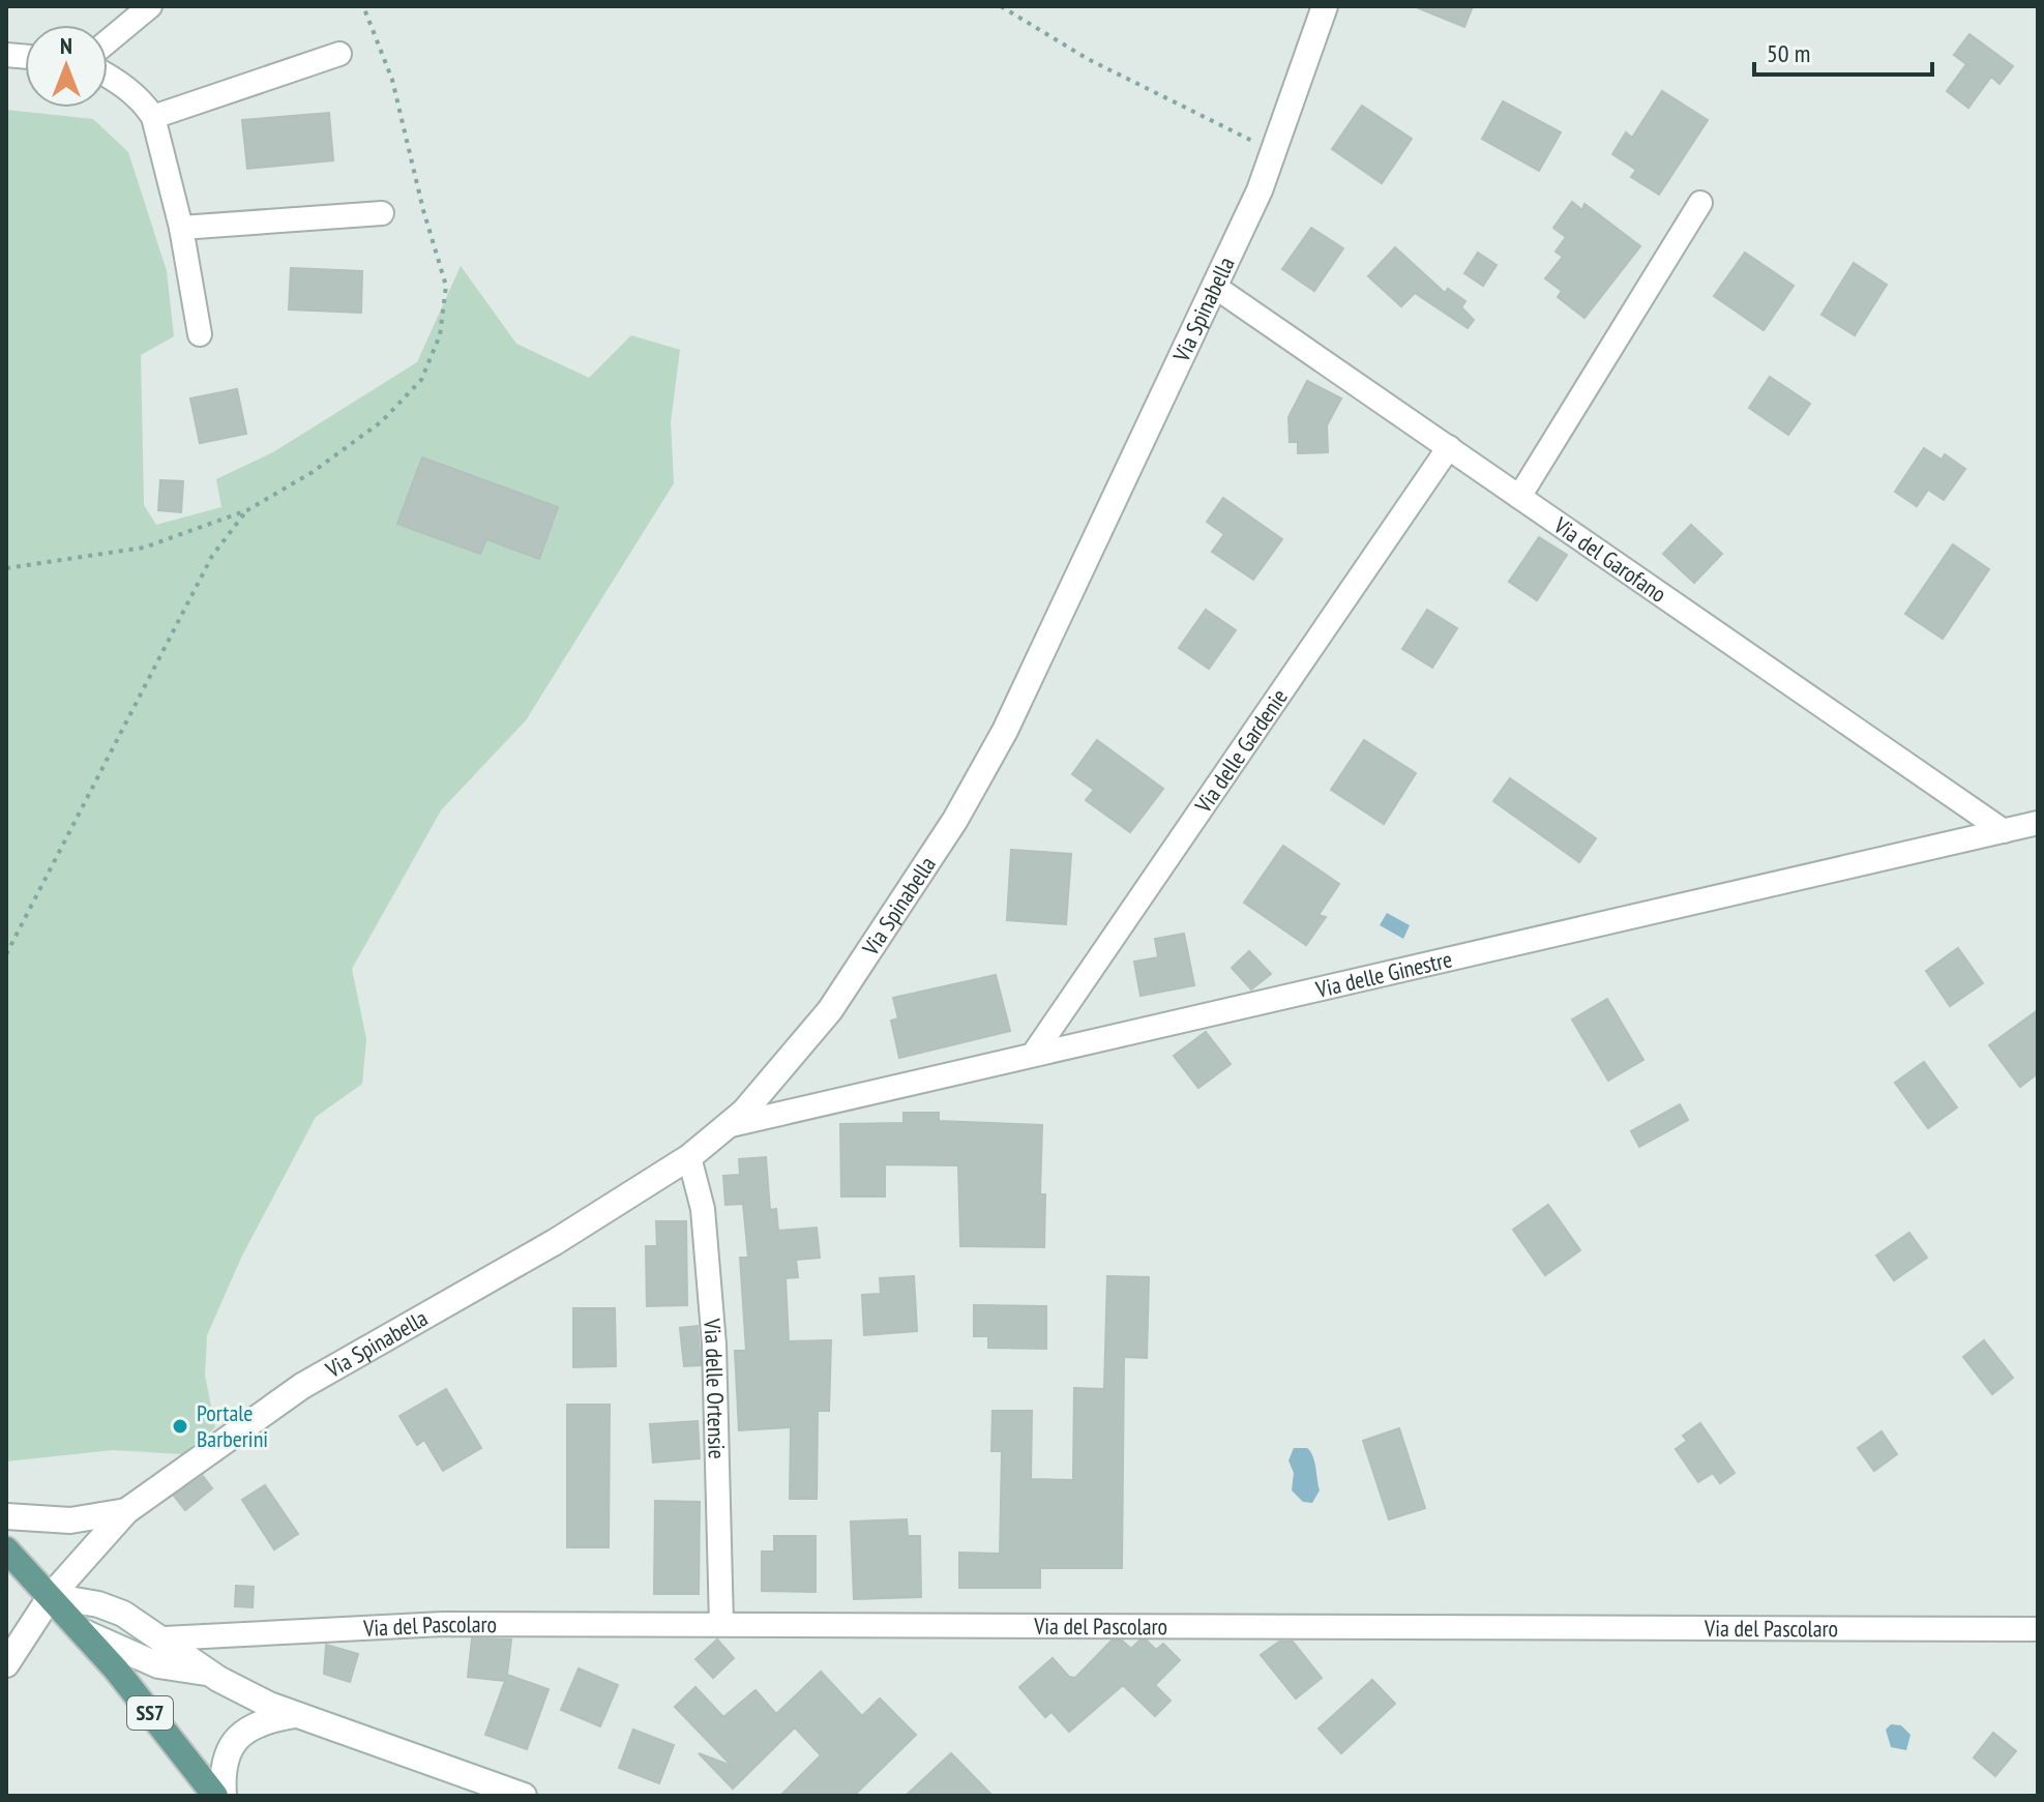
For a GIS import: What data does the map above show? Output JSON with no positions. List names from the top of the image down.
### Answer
{
  "streets": {
    "main road": ["SS7"],
    "street": [
      "Via Spinabella",
      "Via del Garofano",
      "Via delle Gardenie",
      "Via delle Ginestre",
      "Via delle Ortensie",
      "Via del Pascolaro"
    ]
  },
  "crossings": [
    ["Via Spinabella", "Via del Garofano"],
    ["Via Spinabella", "Via delle Ginestre"],
    ["Via Spinabella", "Via delle Ortensie"],
    ["Via Spinabella", "SS7"],
    ["Via del Garofano", "Via delle Gardenie"],
    ["Via del Garofano", "Via delle Ginestre"],
    ["Via delle Gardenie", "Via delle Ginestre"],
    ["Via delle Ortensie", "Via del Pascolaro"]
  ],
  "places": ["Portale Barberini"],
  "scale_bar": "50 m",
  "north": "top"
}
